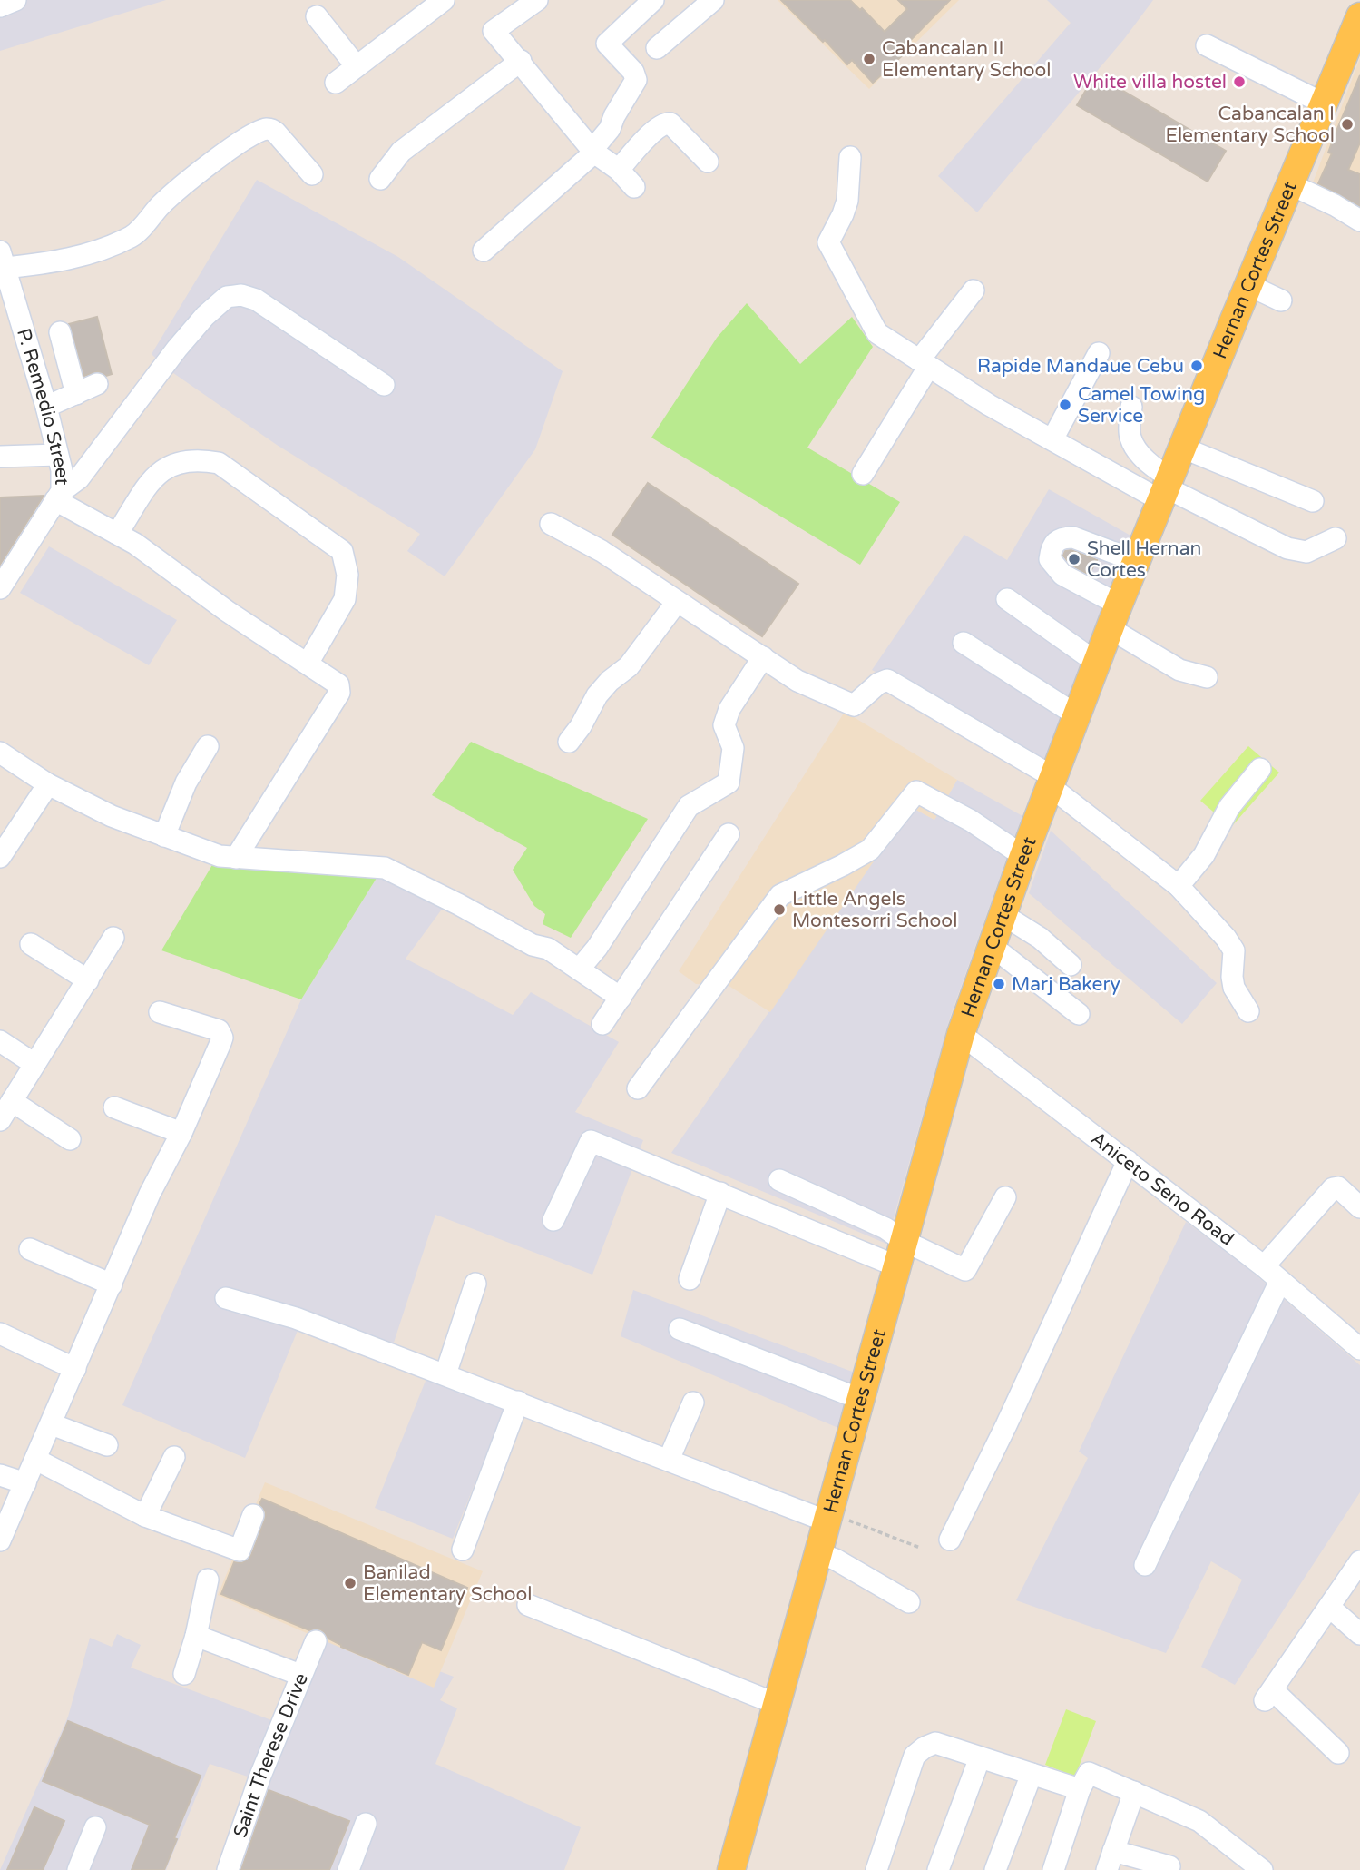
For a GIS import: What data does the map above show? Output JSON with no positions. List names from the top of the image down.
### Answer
{
  "streets": {
    "main road": ["Hernan Cortes Street"],
    "street": ["P. Remedio Street", "Aniceto Seno Road", "Saint Therese Drive"]
  },
  "crossings": [
    ["Hernan Cortes Street", "Aniceto Seno Road"]
  ],
  "places": [
    "Cabancalan II Elementary School",
    "White villa hostel",
    "Cabancalan I Elementary School",
    "Rapide Mandaue Cebu",
    "Camel Towing Service",
    "Shell Hernan Cortes",
    "Little Angels Montesorri School",
    "Marj Bakery",
    "Banilad Elementary School"
  ]
}
